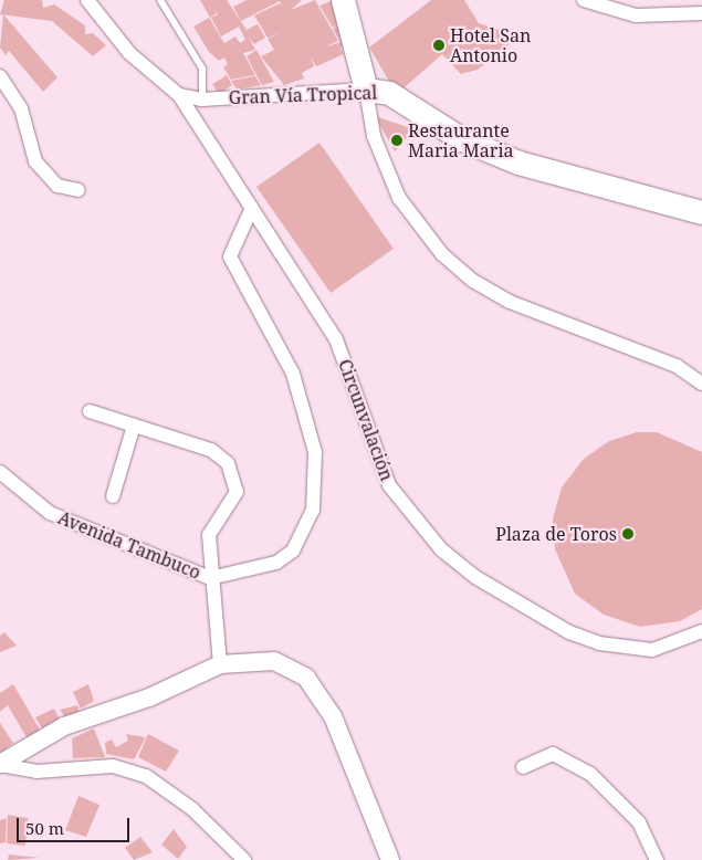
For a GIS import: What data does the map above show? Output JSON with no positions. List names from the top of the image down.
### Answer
{
  "streets": {
    "main road": ["Gran Vía Tropical"],
    "street": ["Circunvalación", "Avenida Tambuco"]
  },
  "crossings": [
    ["Gran Vía Tropical", "Circunvalación"]
  ],
  "places": ["Hotel San Antonio", "Restaurante Maria Maria", "Plaza de Toros"],
  "scale_bar": "50 m"
}
